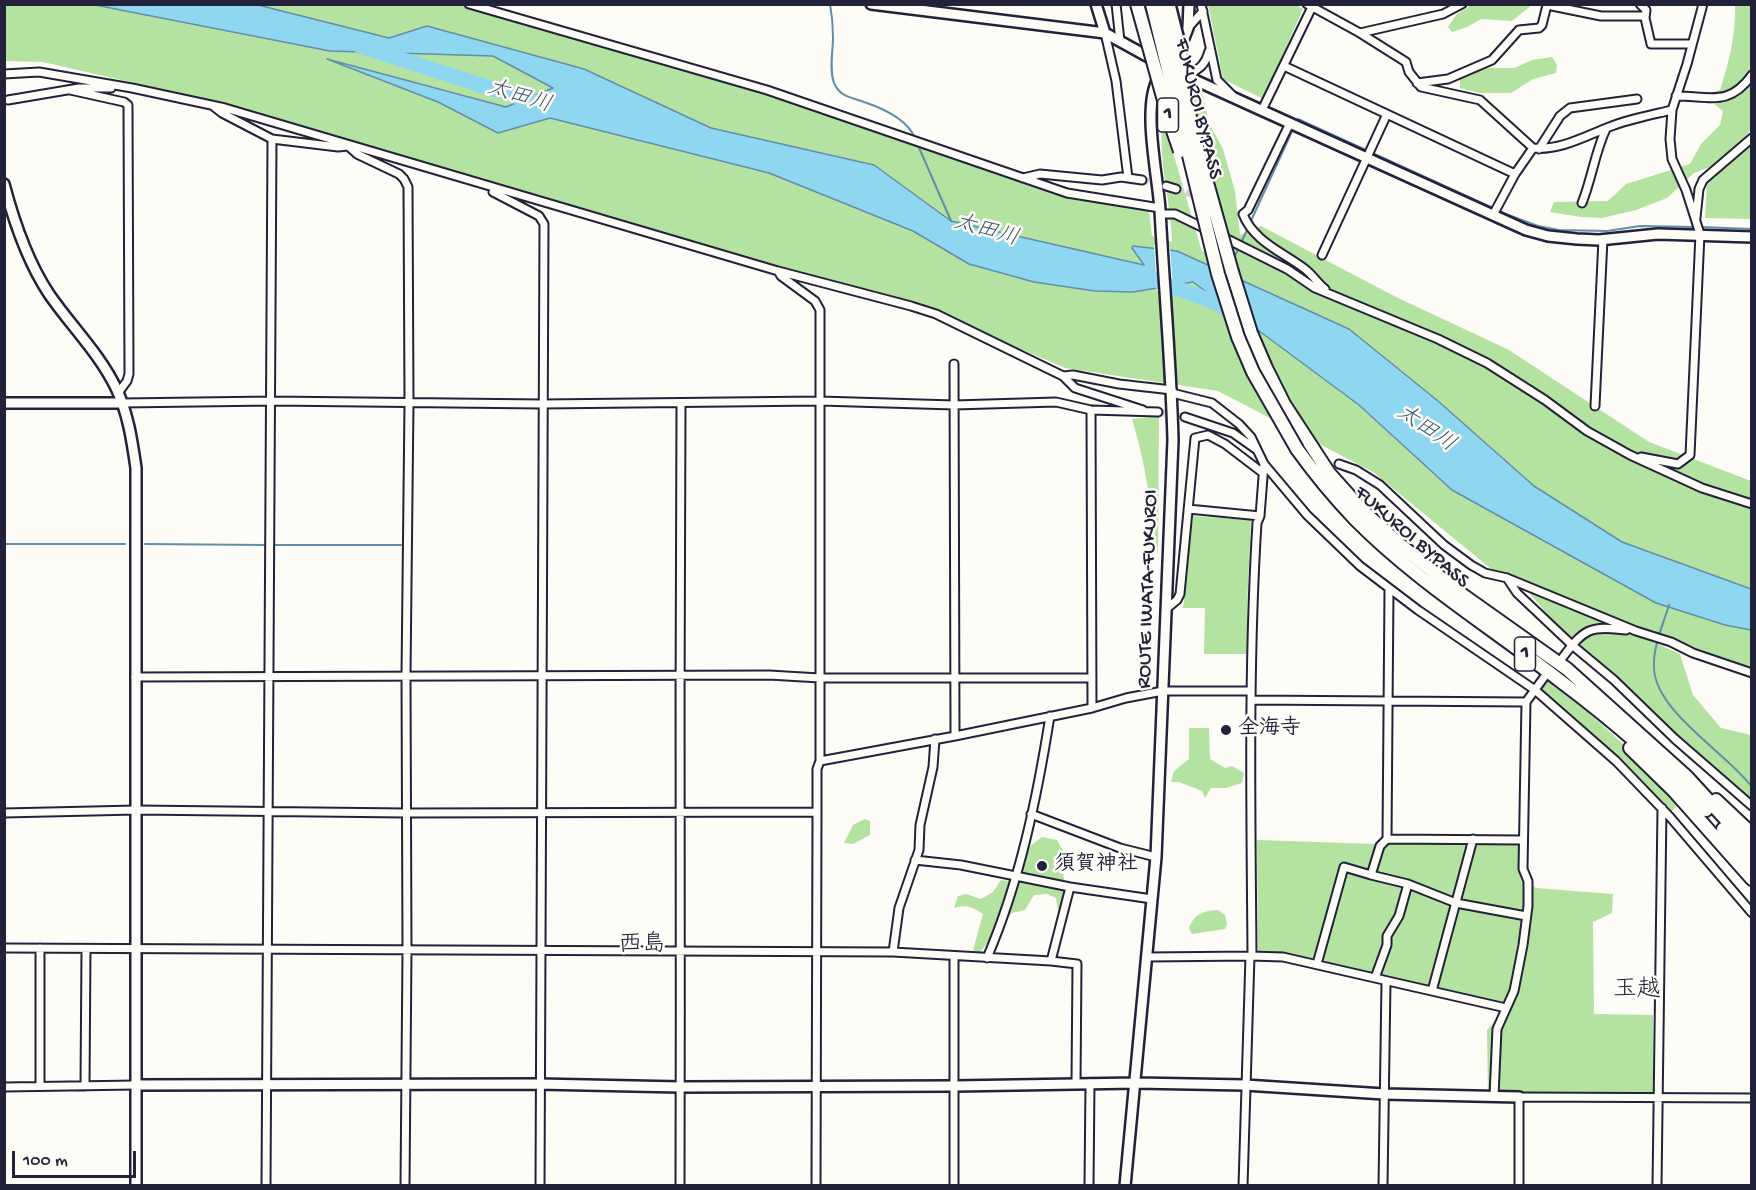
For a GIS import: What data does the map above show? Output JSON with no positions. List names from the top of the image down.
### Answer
{
  "streets": {
    "highway": ["FUKUROI BYPASS", "1"],
    "street": ["ROUTE IWATA-FUKUROI"]
  },
  "crossings": [
    ["FUKUROI BYPASS", "1"]
  ],
  "districts": ["西島", "玉越"],
  "water": ["太田川"],
  "places": ["全海寺", "須賀神社"],
  "scale_bar": "100 m"
}
